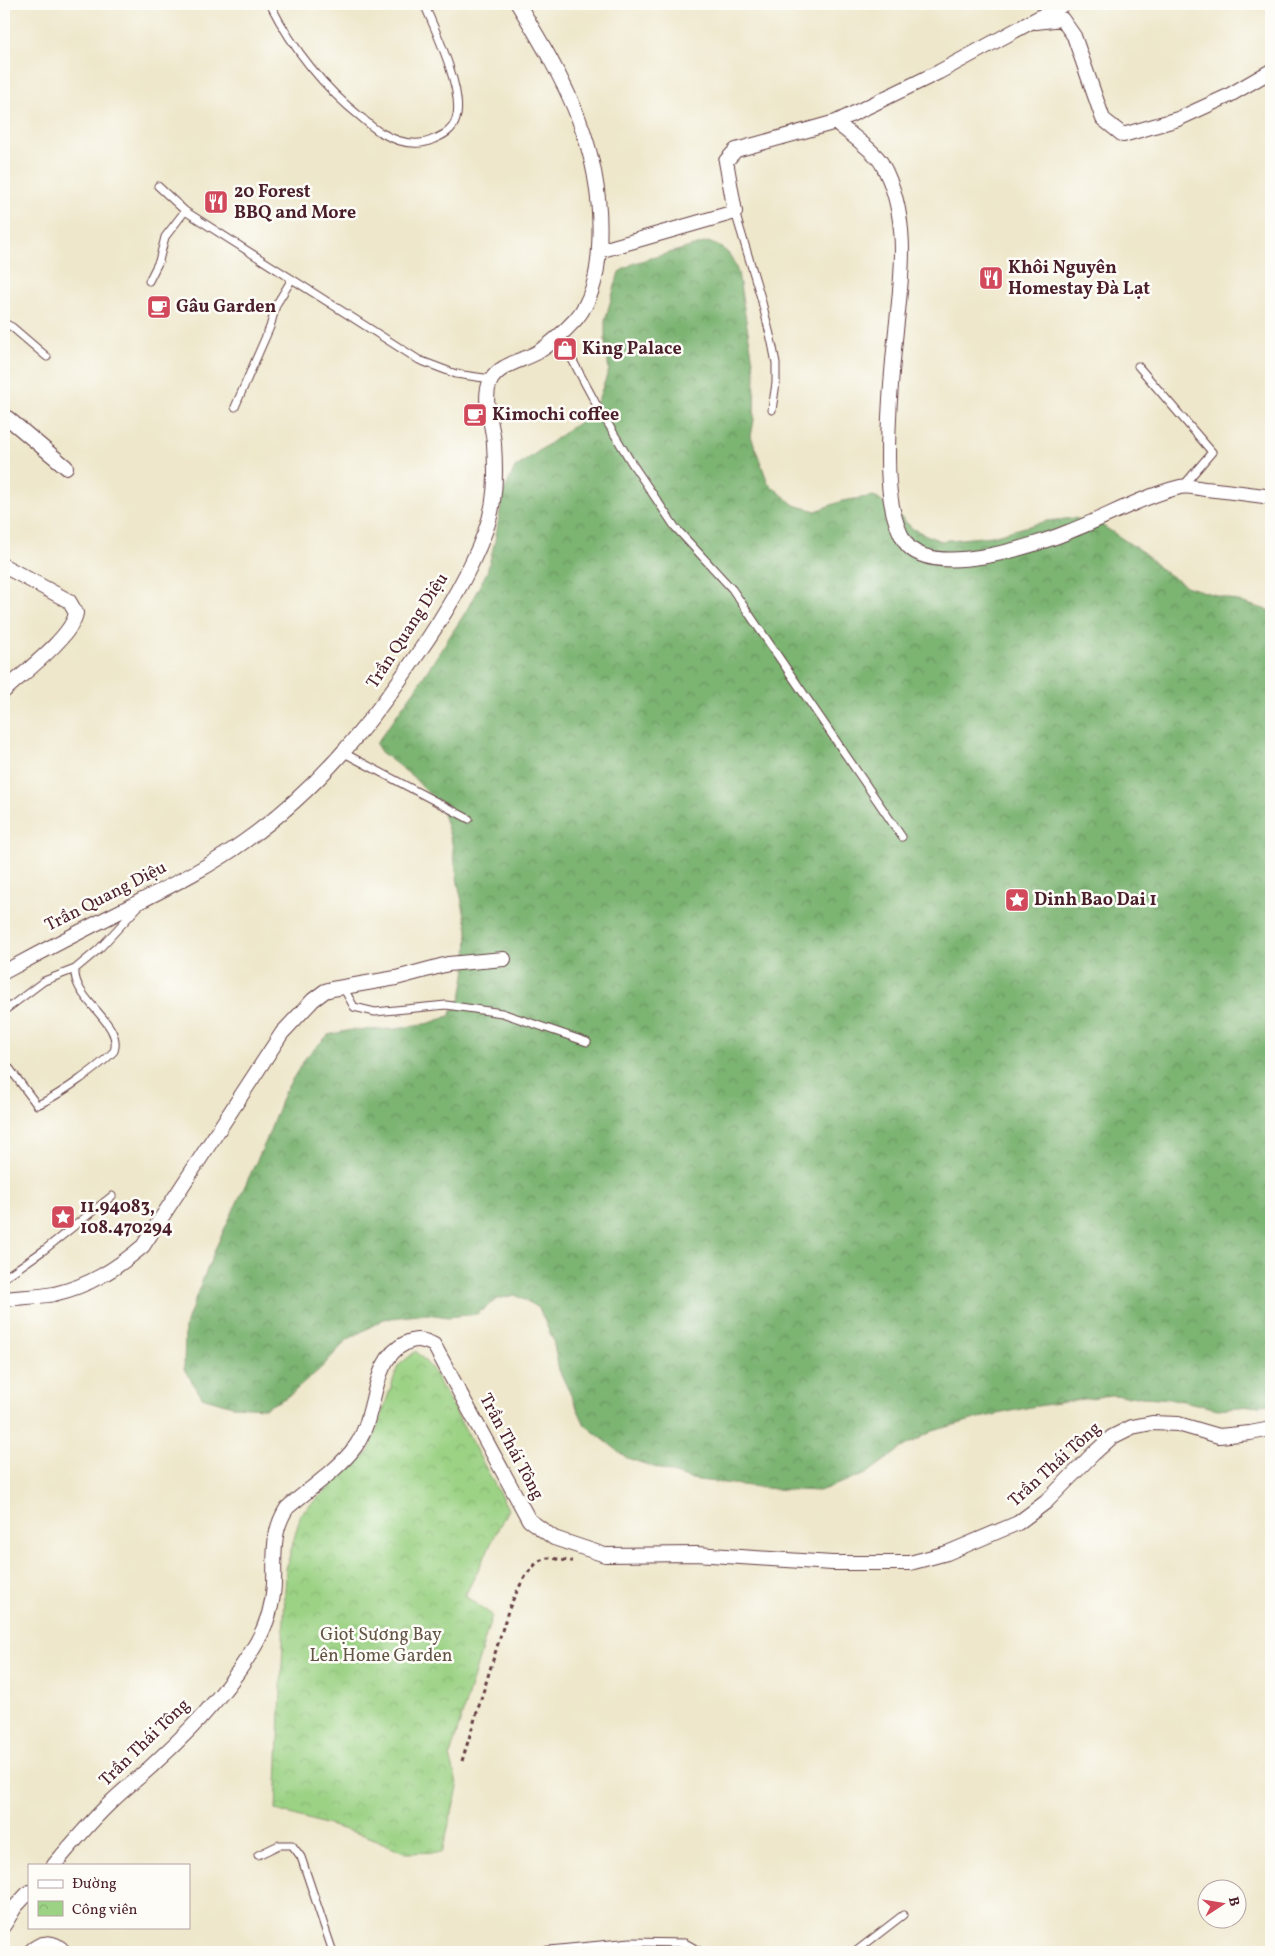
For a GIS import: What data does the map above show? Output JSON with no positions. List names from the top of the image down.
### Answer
{
  "streets": {
    "street": ["Trần Quang Diệu", "Trần Thái Tông"]
  },
  "parks": ["Giọt Sương Bay Lên Home Garden"],
  "places": {
    "restaurant": ["20 Forest BBQ and More", "Khôi Nguyên Homestay Đà Lạt"],
    "cafe": ["Gâu Garden", "Kimochi coffee"],
    "shop": ["King Palace"],
    "place": ["Dinh Bao Dai 1", "11.94083, 108.470294"]
  },
  "legend": ["Đường", "Công viên"],
  "north": "right"
}
